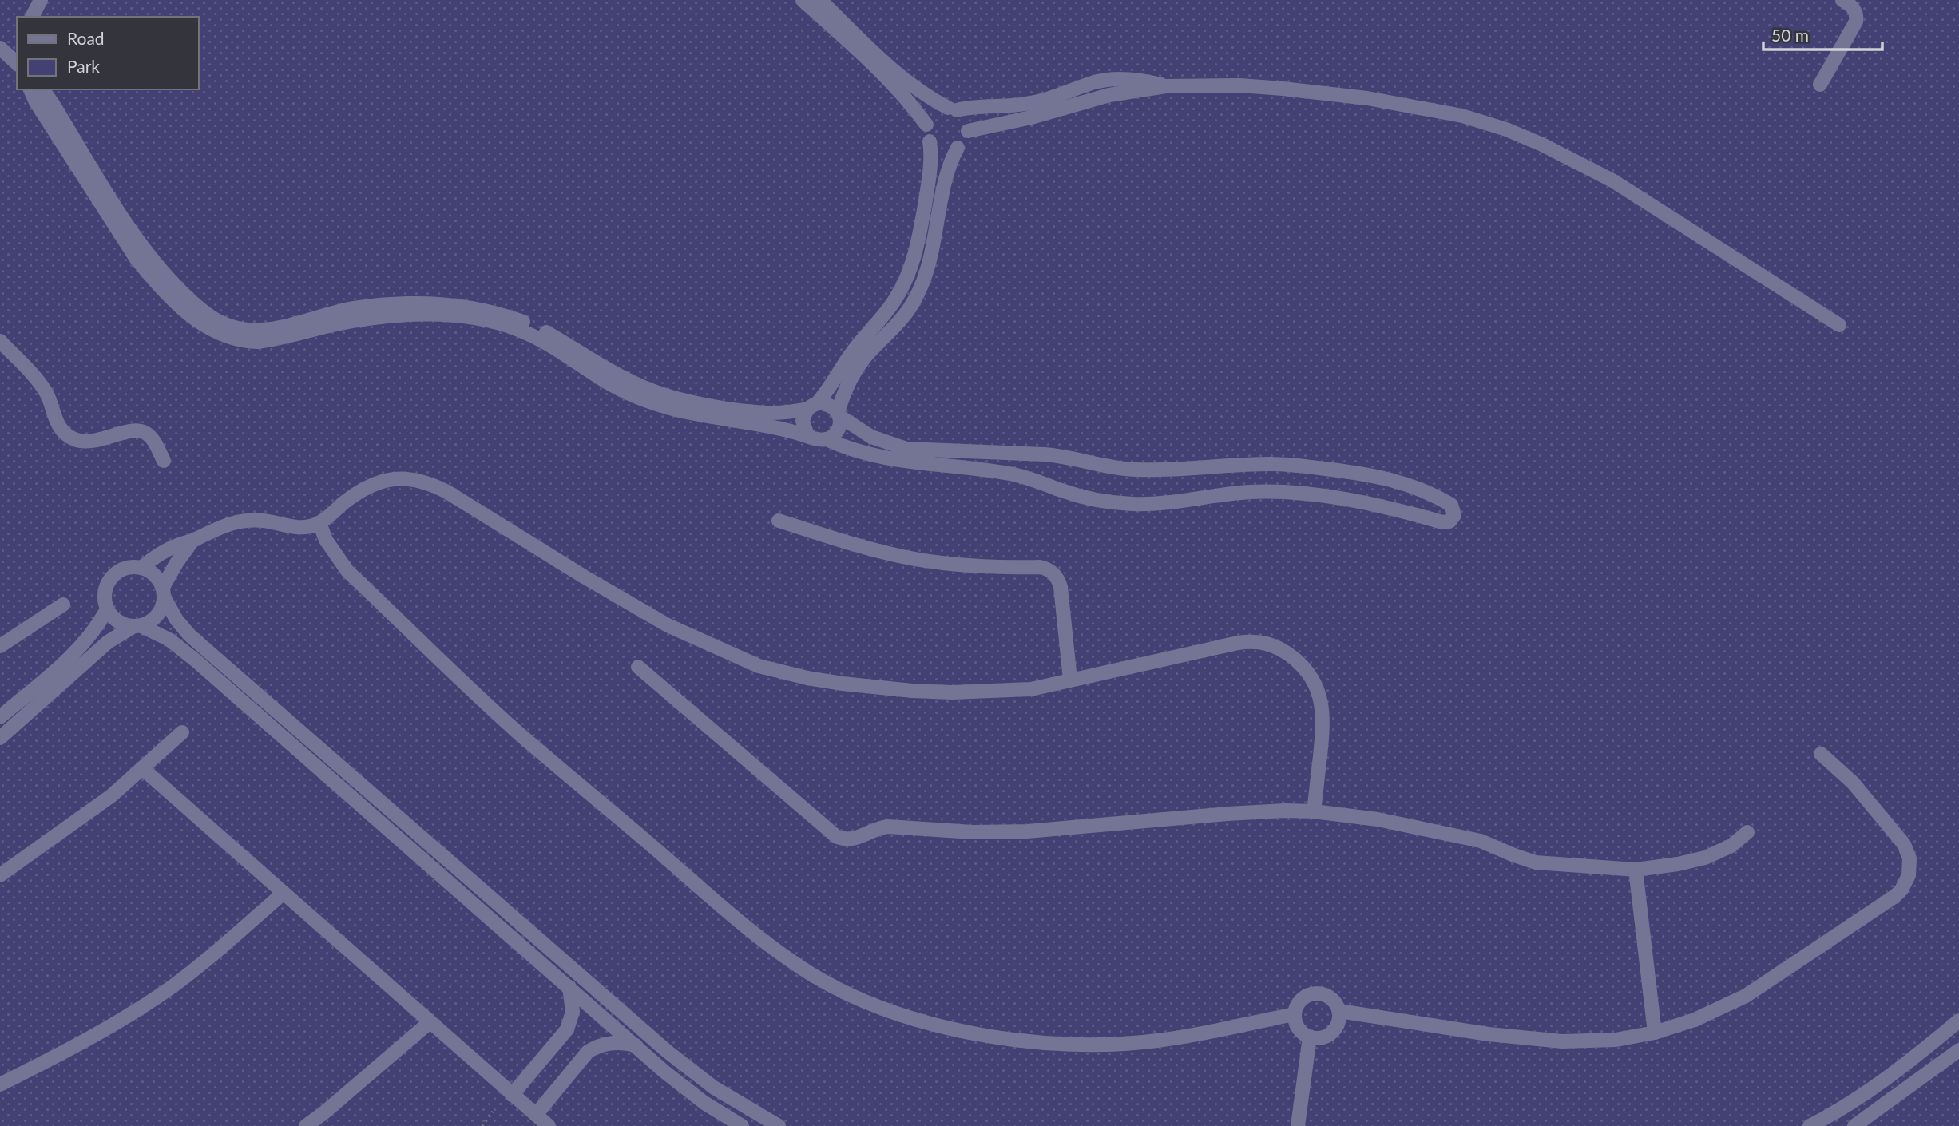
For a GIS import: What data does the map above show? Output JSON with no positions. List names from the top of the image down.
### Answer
{
  "legend": ["Road", "Park"],
  "scale_bar": "50 m"
}
